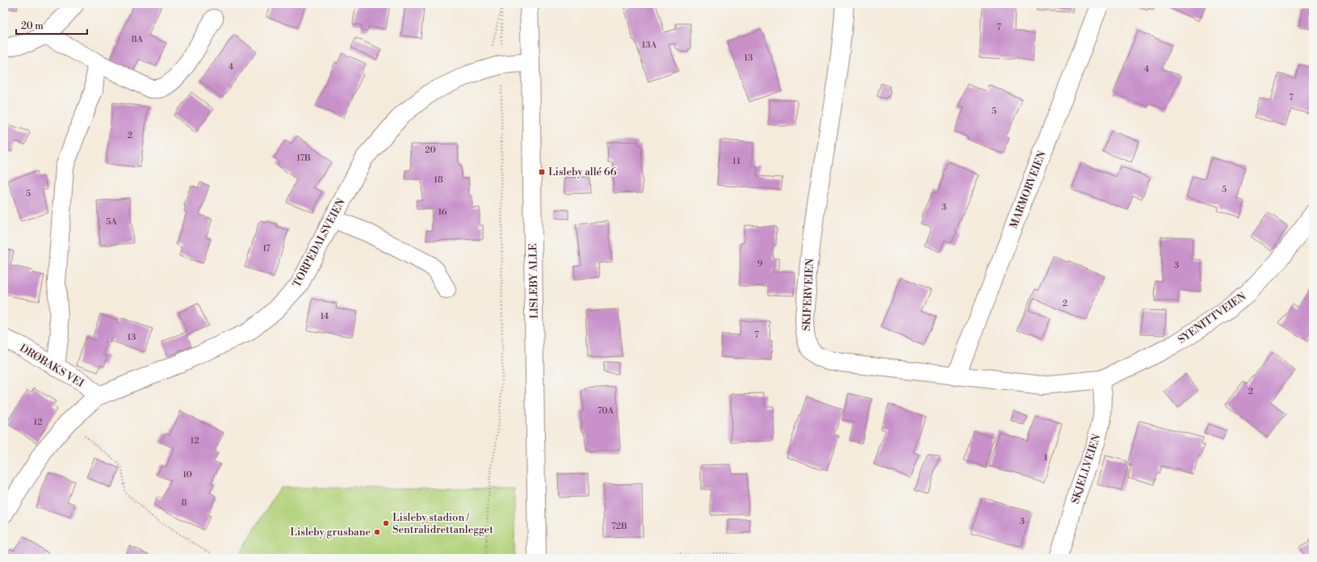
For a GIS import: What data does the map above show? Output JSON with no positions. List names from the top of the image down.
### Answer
{
  "streets": {
    "street": [
      "MARMORVEIEN",
      "TORPEDALSVEIEN",
      "LISLEBY ALLE",
      "SKIFERVEIEN",
      "SYENITTVEIEN",
      "DRØBAKS VEI",
      "SKJELLVEIEN"
    ]
  },
  "crossings": [
    ["MARMORVEIEN", "SKIFERVEIEN"],
    ["TORPEDALSVEIEN", "LISLEBY ALLE"],
    ["TORPEDALSVEIEN", "DRØBAKS VEI"],
    ["SKIFERVEIEN", "SYENITTVEIEN"],
    ["SKIFERVEIEN", "SKJELLVEIEN"],
    ["SYENITTVEIEN", "SKJELLVEIEN"]
  ],
  "places": {
    "transit": ["Lisleby allé 66"],
    "other": ["Lisleby stadion / Sentralidrettanlegget", "Lisleby grusbane"]
  },
  "house_numbers": [
    "7",
    "8A",
    "13A",
    "13",
    "4",
    "4",
    "7",
    "5",
    "2",
    "20",
    "17B",
    "11",
    "18",
    "5",
    "5",
    "3",
    "16",
    "5A",
    "17",
    "9",
    "3",
    "2",
    "14",
    "7",
    "13",
    "2",
    "70A",
    "12",
    "12",
    "1",
    "10",
    "8",
    "3",
    "72B"
  ],
  "scale_bar": "20 m"
}
